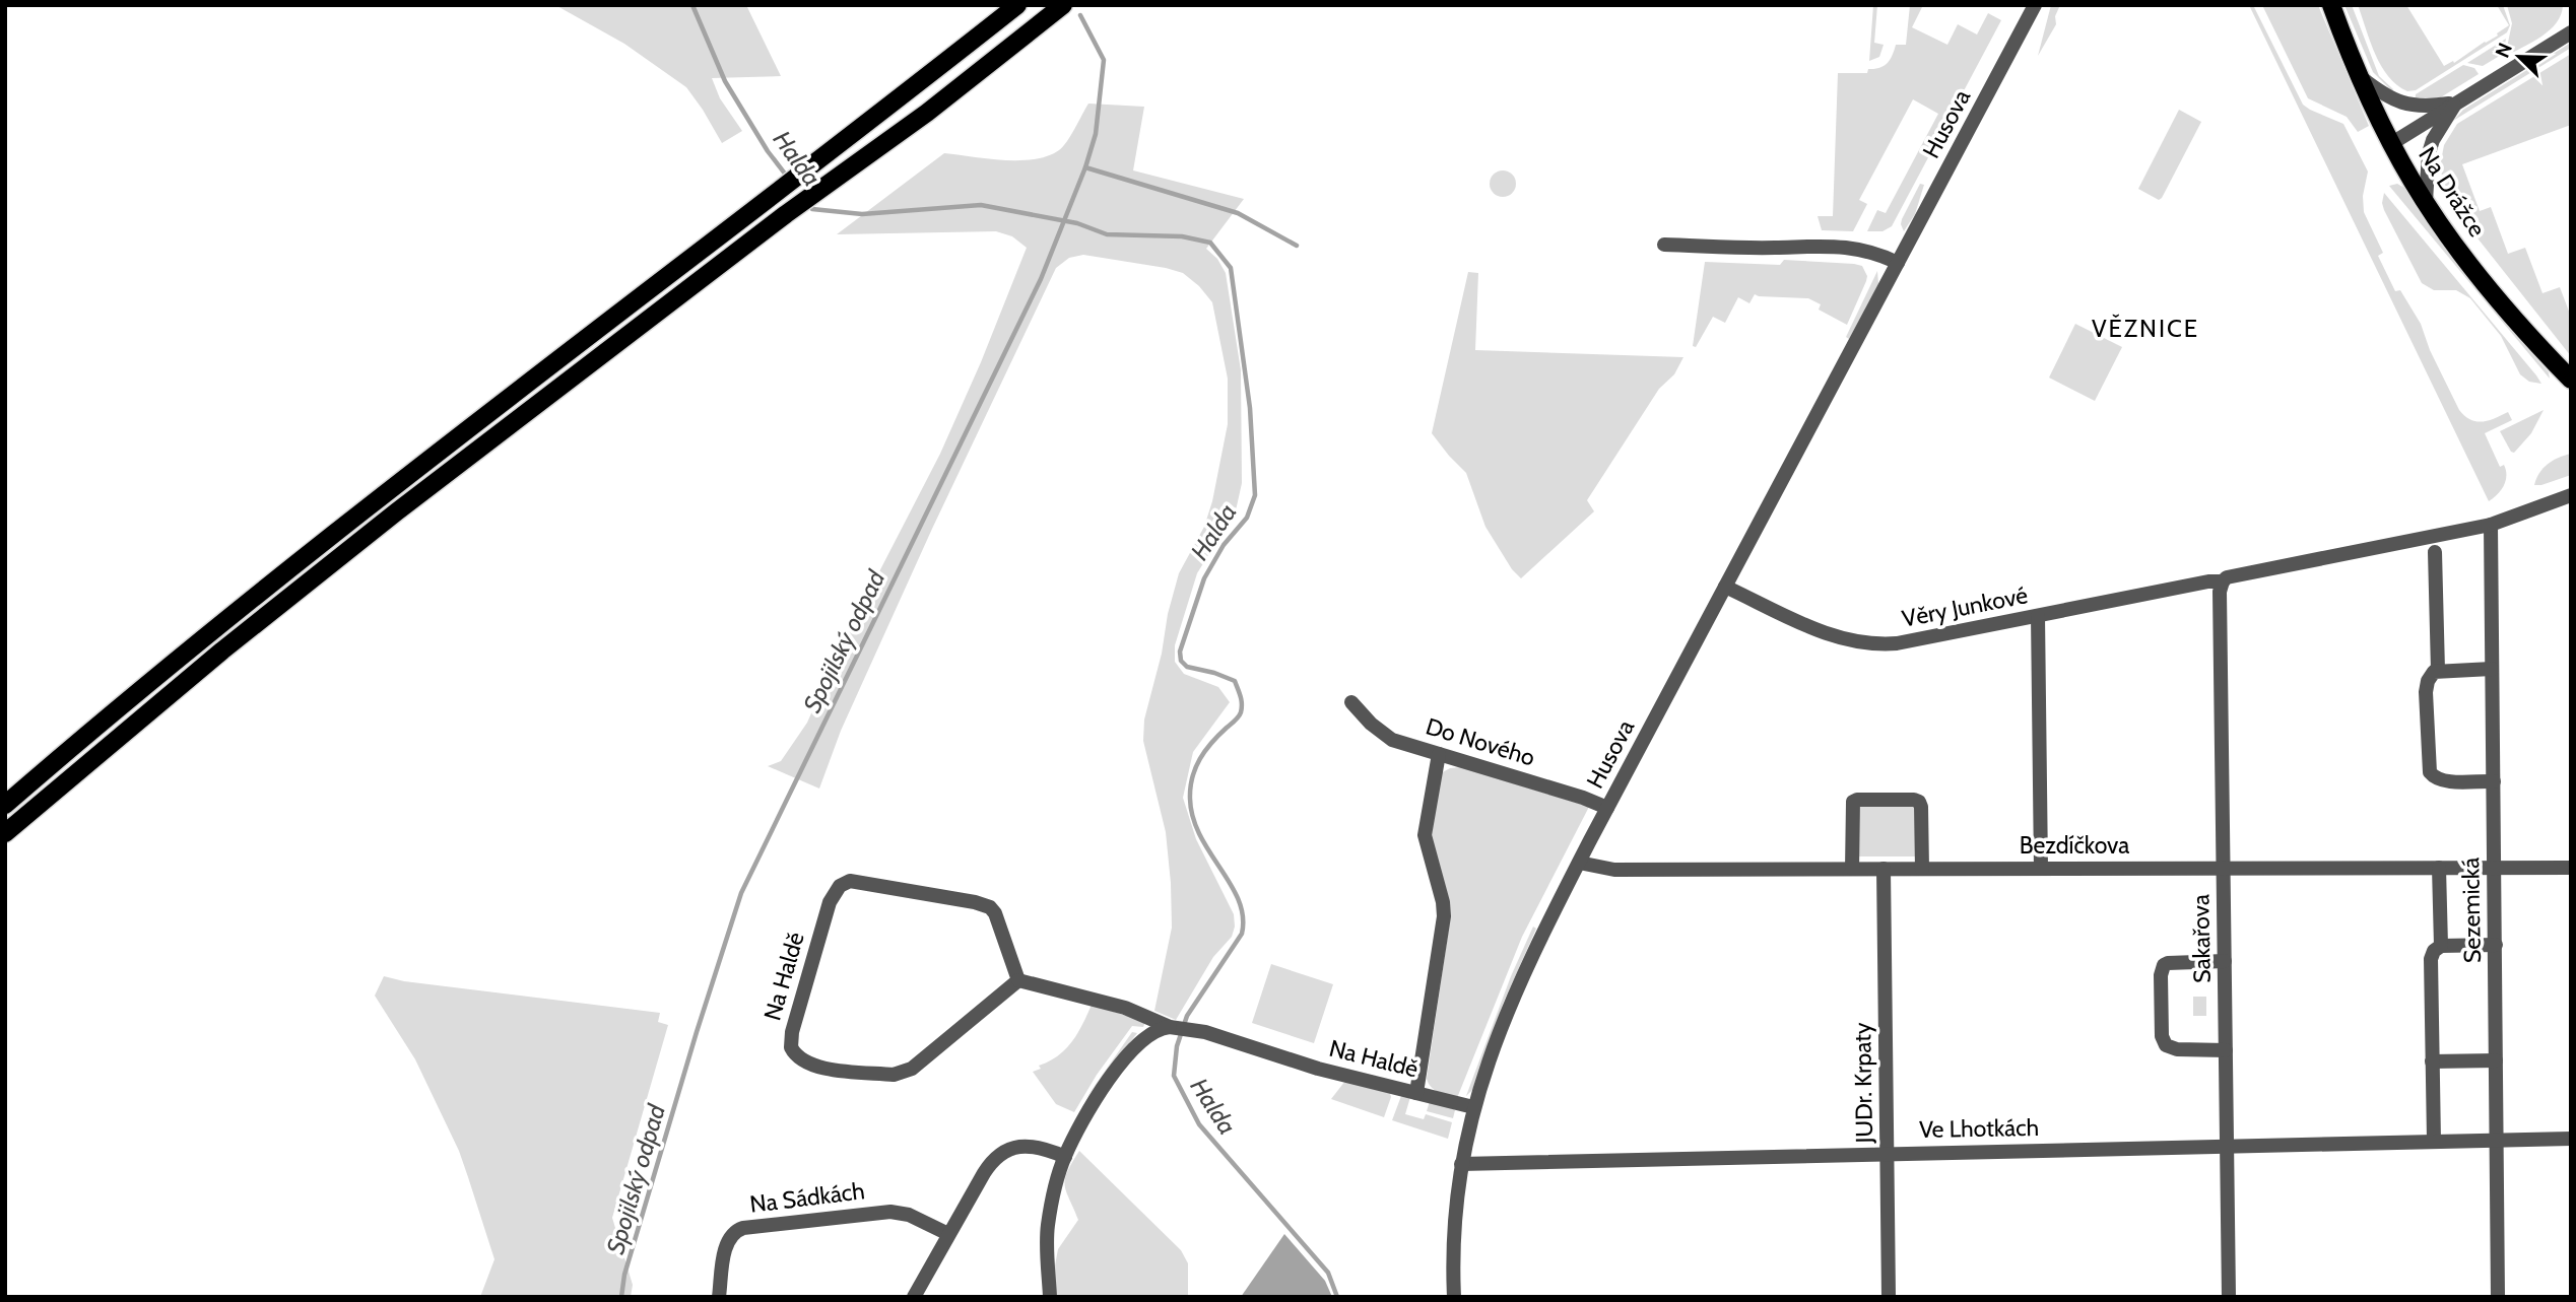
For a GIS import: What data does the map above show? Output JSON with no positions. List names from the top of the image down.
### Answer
{
  "streets": {
    "main road": ["Na Drážce"],
    "street": [
      "Husova",
      "Věry Junkové",
      "Do Nového",
      "Bezdíčkova",
      "Sezemická",
      "Sakařova",
      "Na Haldě",
      "JUDr. Krpaty",
      "Ve Lhotkách",
      "Na Sádkách"
    ]
  },
  "crossings": [
    ["Husova", "Věry Junkové"],
    ["Husova", "Do Nového"],
    ["Husova", "Bezdíčkova"],
    ["Husova", "Na Haldě"],
    ["Husova", "Ve Lhotkách"],
    ["Věry Junkové", "Sezemická"],
    ["Věry Junkové", "Sakařova"],
    ["Bezdíčkova", "Sezemická"],
    ["Bezdíčkova", "Sakařova"],
    ["Bezdíčkova", "JUDr. Krpaty"],
    ["Sezemická", "Ve Lhotkách"],
    ["Sakařova", "Ve Lhotkách"],
    ["JUDr. Krpaty", "Ve Lhotkách"]
  ],
  "districts": ["VĚZNICE"],
  "water": ["Halda", "Spojilský odpad"],
  "north": "top left"
}
